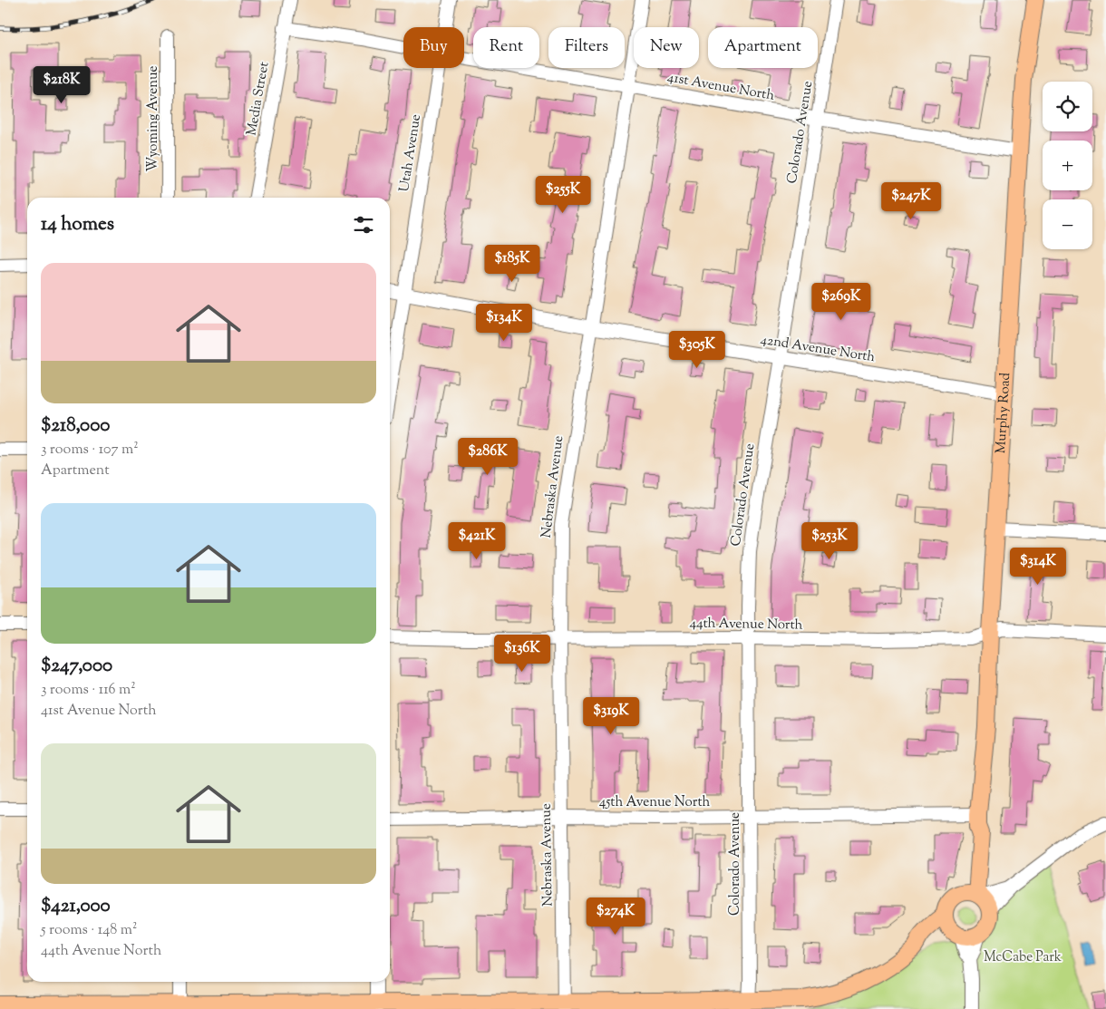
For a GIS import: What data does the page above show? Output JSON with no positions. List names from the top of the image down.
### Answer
{
  "streets": {
    "main road": ["Murphy Road"],
    "street": [
      "41st Avenue North",
      "Media Street",
      "Wyoming Avenue",
      "Colorado Avenue",
      "Utah Avenue",
      "42nd Avenue North",
      "Nebraska Avenue",
      "44th Avenue North",
      "45th Avenue North"
    ]
  },
  "crossings": [
    ["41st Avenue North", "Media Street"],
    ["41st Avenue North", "Colorado Avenue"],
    ["41st Avenue North", "Murphy Road"],
    ["41st Avenue North", "Nebraska Avenue"],
    ["Colorado Avenue", "42nd Avenue North"],
    ["Colorado Avenue", "44th Avenue North"],
    ["Colorado Avenue", "45th Avenue North"],
    ["Utah Avenue", "42nd Avenue North"],
    ["42nd Avenue North", "Murphy Road"],
    ["42nd Avenue North", "Nebraska Avenue"],
    ["Murphy Road", "44th Avenue North"],
    ["Murphy Road", "45th Avenue North"],
    ["Nebraska Avenue", "44th Avenue North"],
    ["Nebraska Avenue", "45th Avenue North"]
  ],
  "parks": ["McCabe Park"],
  "page": {
    "chip": [
      "Buy",
      "Rent",
      "Filters",
      "New",
      "Apartment"
    ],
    "price": [
      "$218K",
      "$255K",
      "$247K",
      "$185K",
      "$269K",
      "$134K",
      "$305K",
      "$286K",
      "$421K",
      "$253K",
      "$314K",
      "$136K",
      "$319K",
      "$274K"
    ],
    "map_buttons": ["+", "−"],
    "heading": "14 homes",
    "list": [
      {
        "name": "$218,000",
        "note": "3 rooms · 107 m² · Apartment"
      },
      {
        "name": "$247,000",
        "note": "3 rooms · 116 m² · 41st Avenue North"
      },
      {
        "name": "$421,000",
        "note": "5 rooms · 148 m² · 44th Avenue North"
      }
    ]
  }
}
